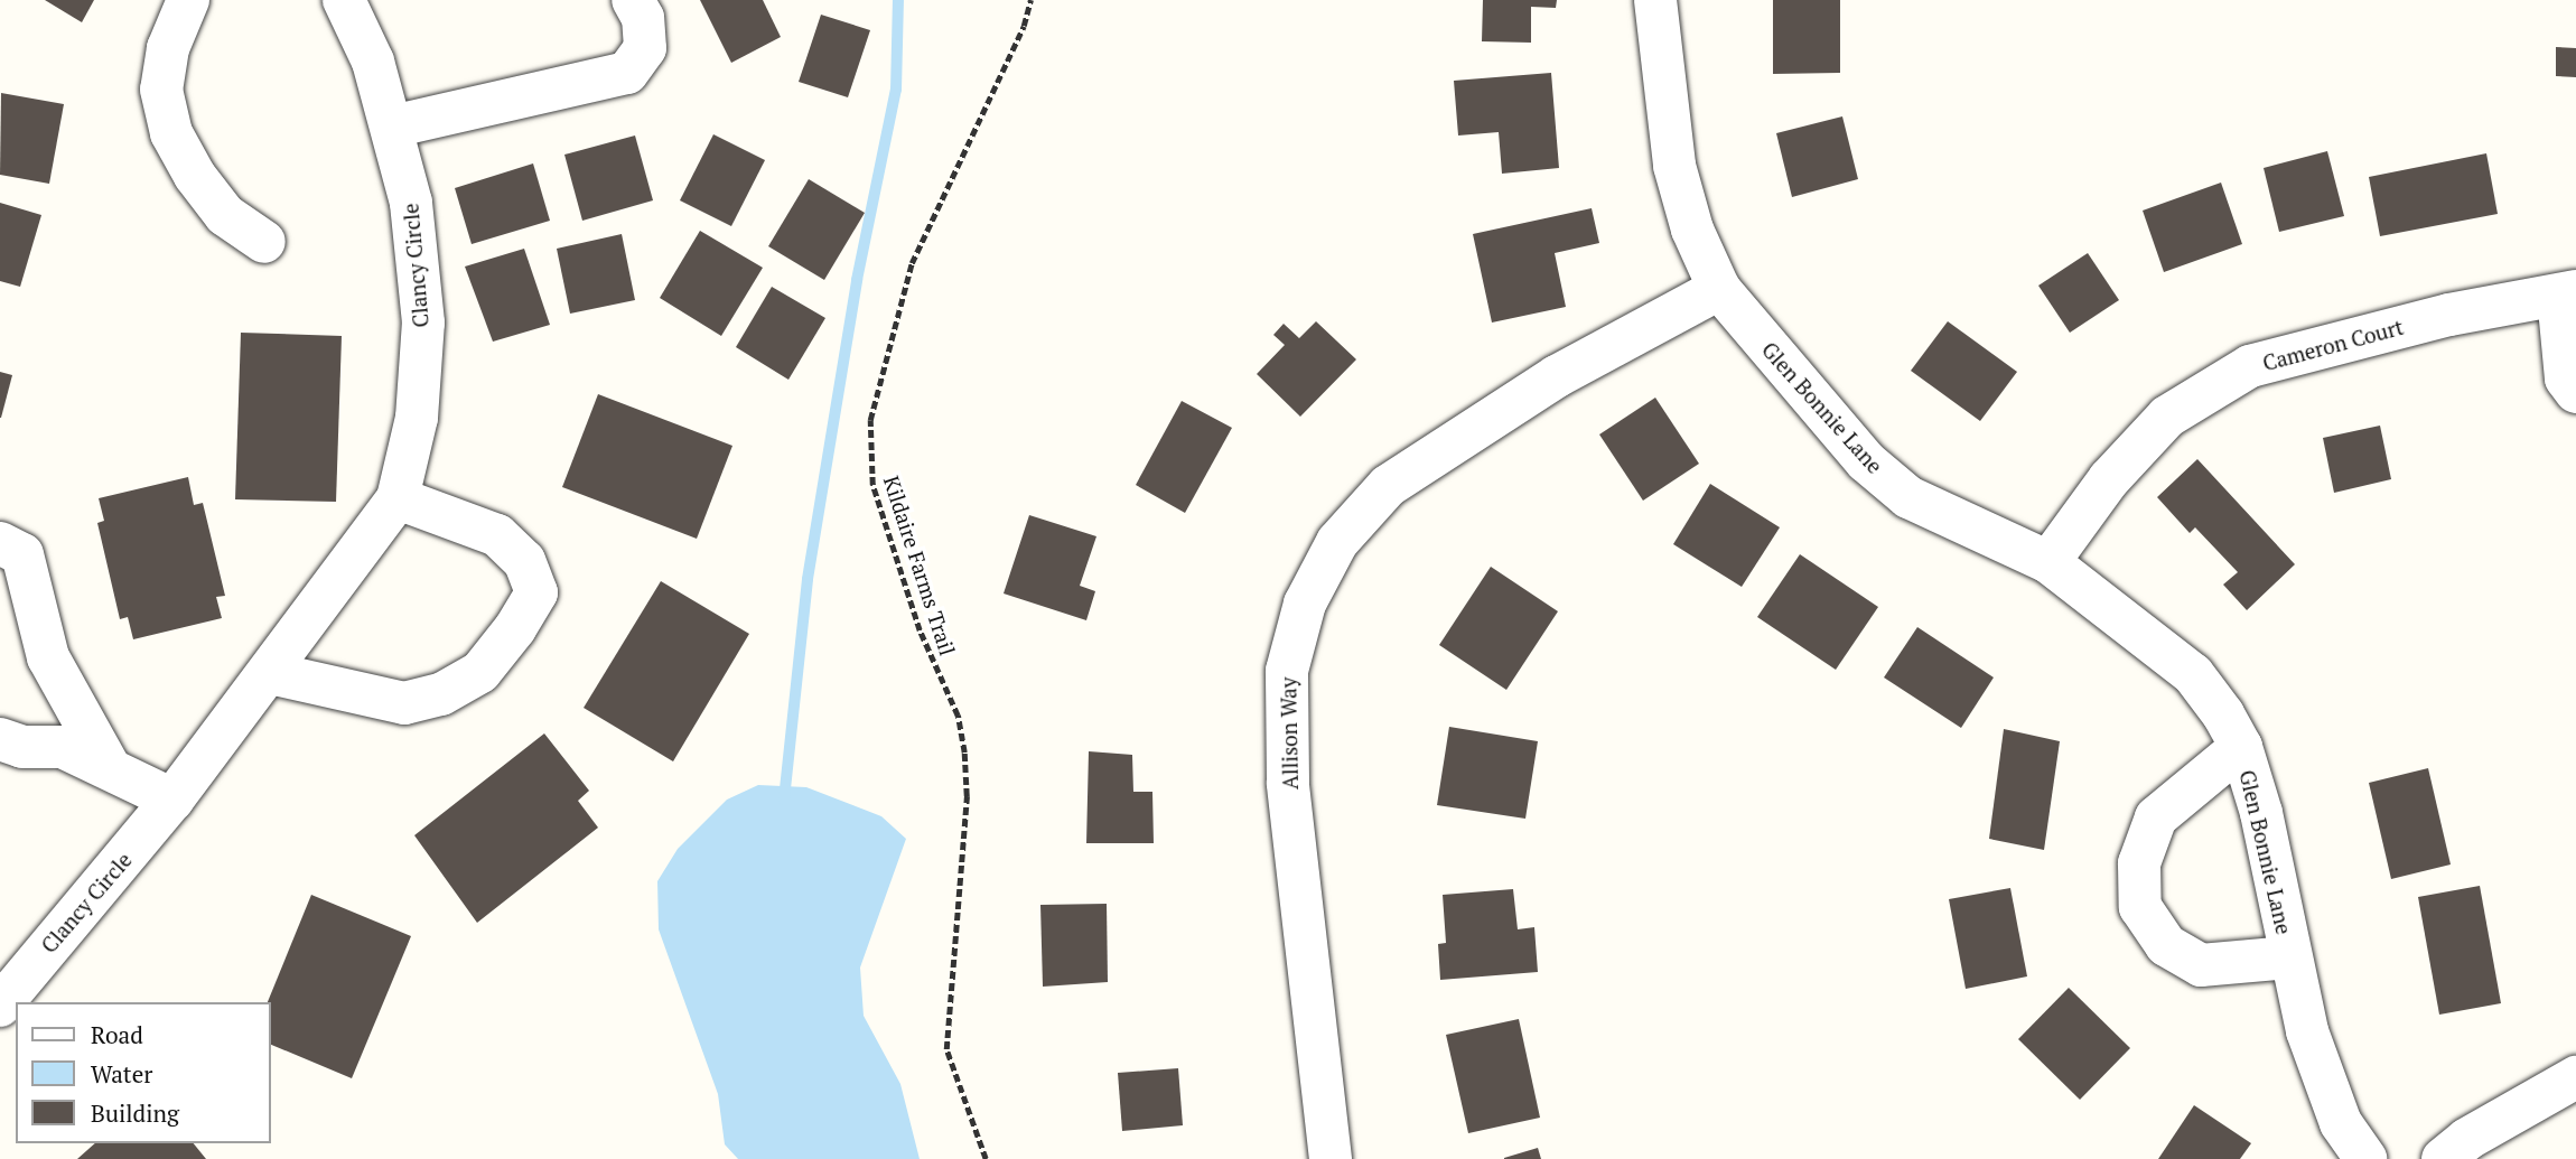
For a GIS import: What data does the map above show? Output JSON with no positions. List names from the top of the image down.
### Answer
{
  "streets": {
    "street": [
      "Clancy Circle",
      "Cameron Court",
      "Glen Bonnie Lane",
      "Allison Way"
    ],
    "path": ["Kildaire Farms Trail"]
  },
  "crossings": [
    ["Cameron Court", "Glen Bonnie Lane"],
    ["Glen Bonnie Lane", "Allison Way"]
  ],
  "legend": ["Road", "Water", "Building"]
}
